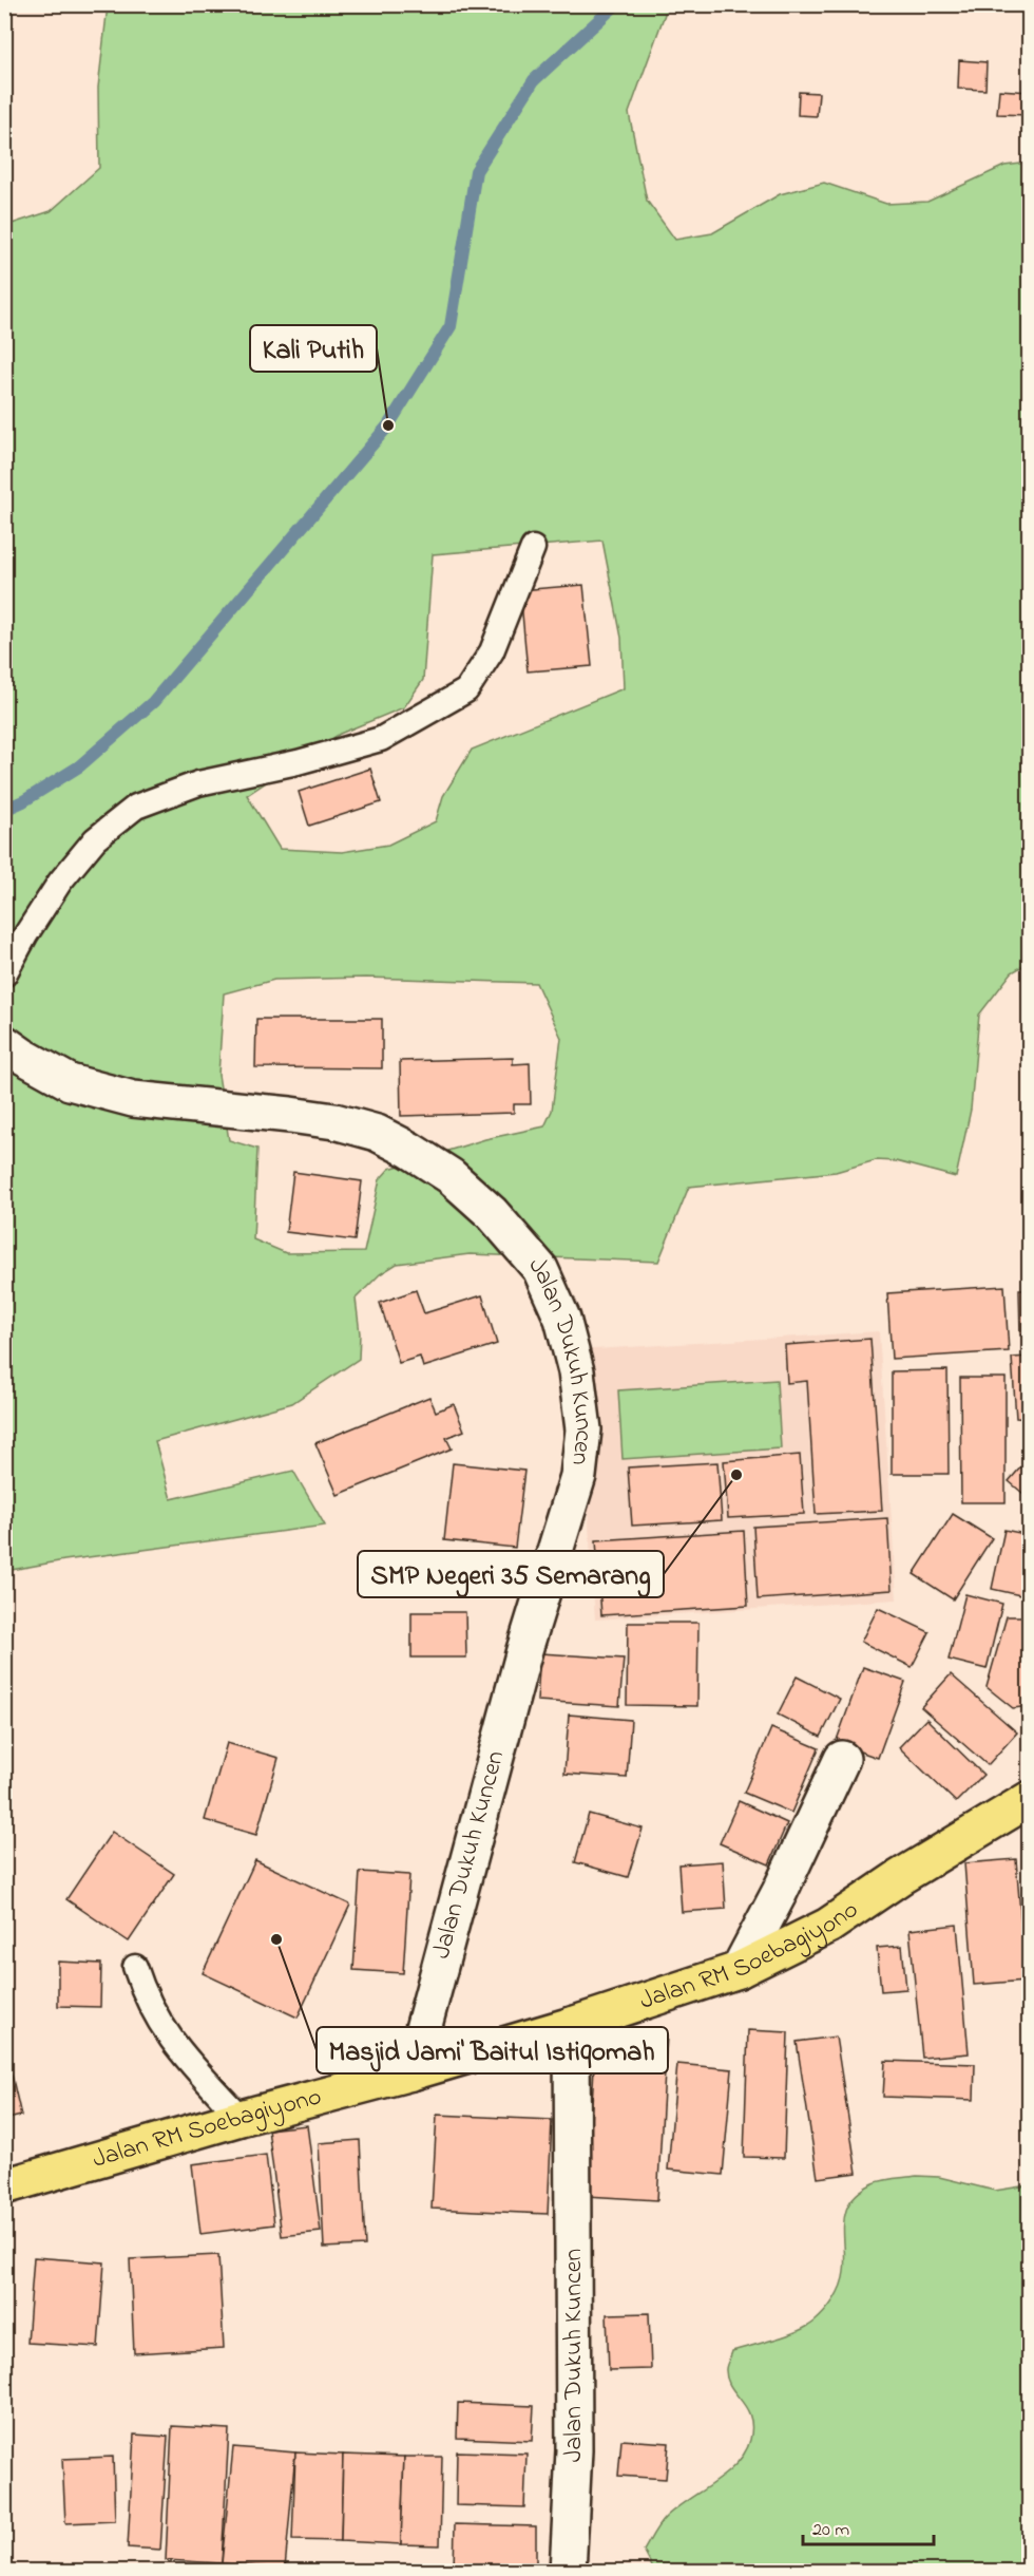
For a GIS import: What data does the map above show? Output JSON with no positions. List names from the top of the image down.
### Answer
{
  "streets": {
    "main road": ["Jalan RM Soebagiyono"],
    "street": ["Jalan Dukuh Kuncen"]
  },
  "crossings": [
    ["Jalan Dukuh Kuncen", "Jalan RM Soebagiyono"]
  ],
  "places": ["Kali Putih", "SMP Negeri 35 Semarang", "Masjid Jami' Baitul Istiqomah"],
  "scale_bar": "20 m"
}
